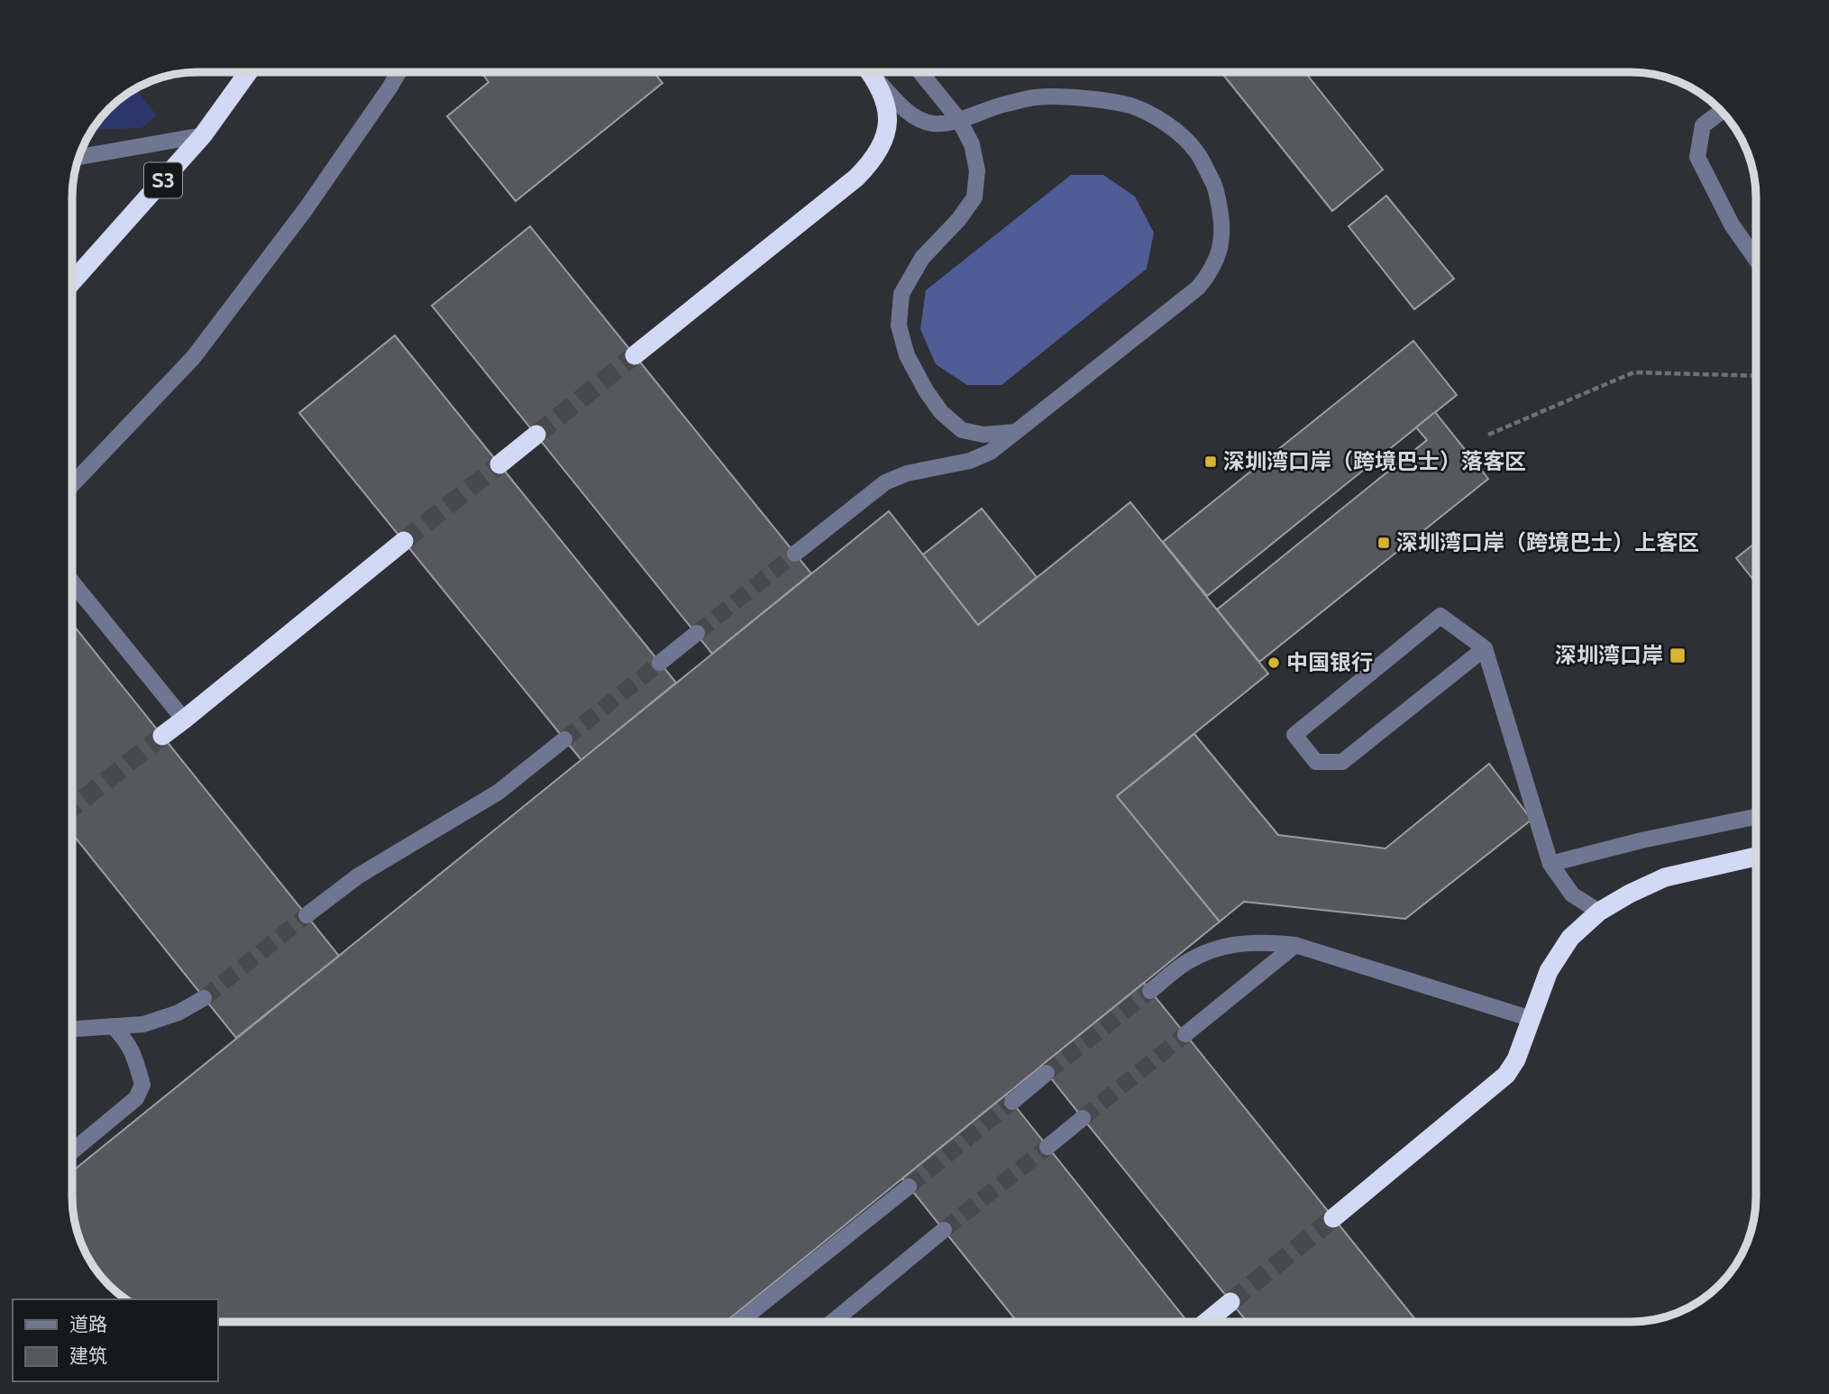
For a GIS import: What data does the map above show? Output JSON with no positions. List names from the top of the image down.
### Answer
{
  "streets": {
    "highway": ["S3"]
  },
  "places": {
    "transit": ["深圳湾口岸（跨境巴士）落客区", "深圳湾口岸（跨境巴士）上客区", "深圳湾口岸"],
    "other": ["中国银行"]
  },
  "legend": ["道路", "建筑"]
}
